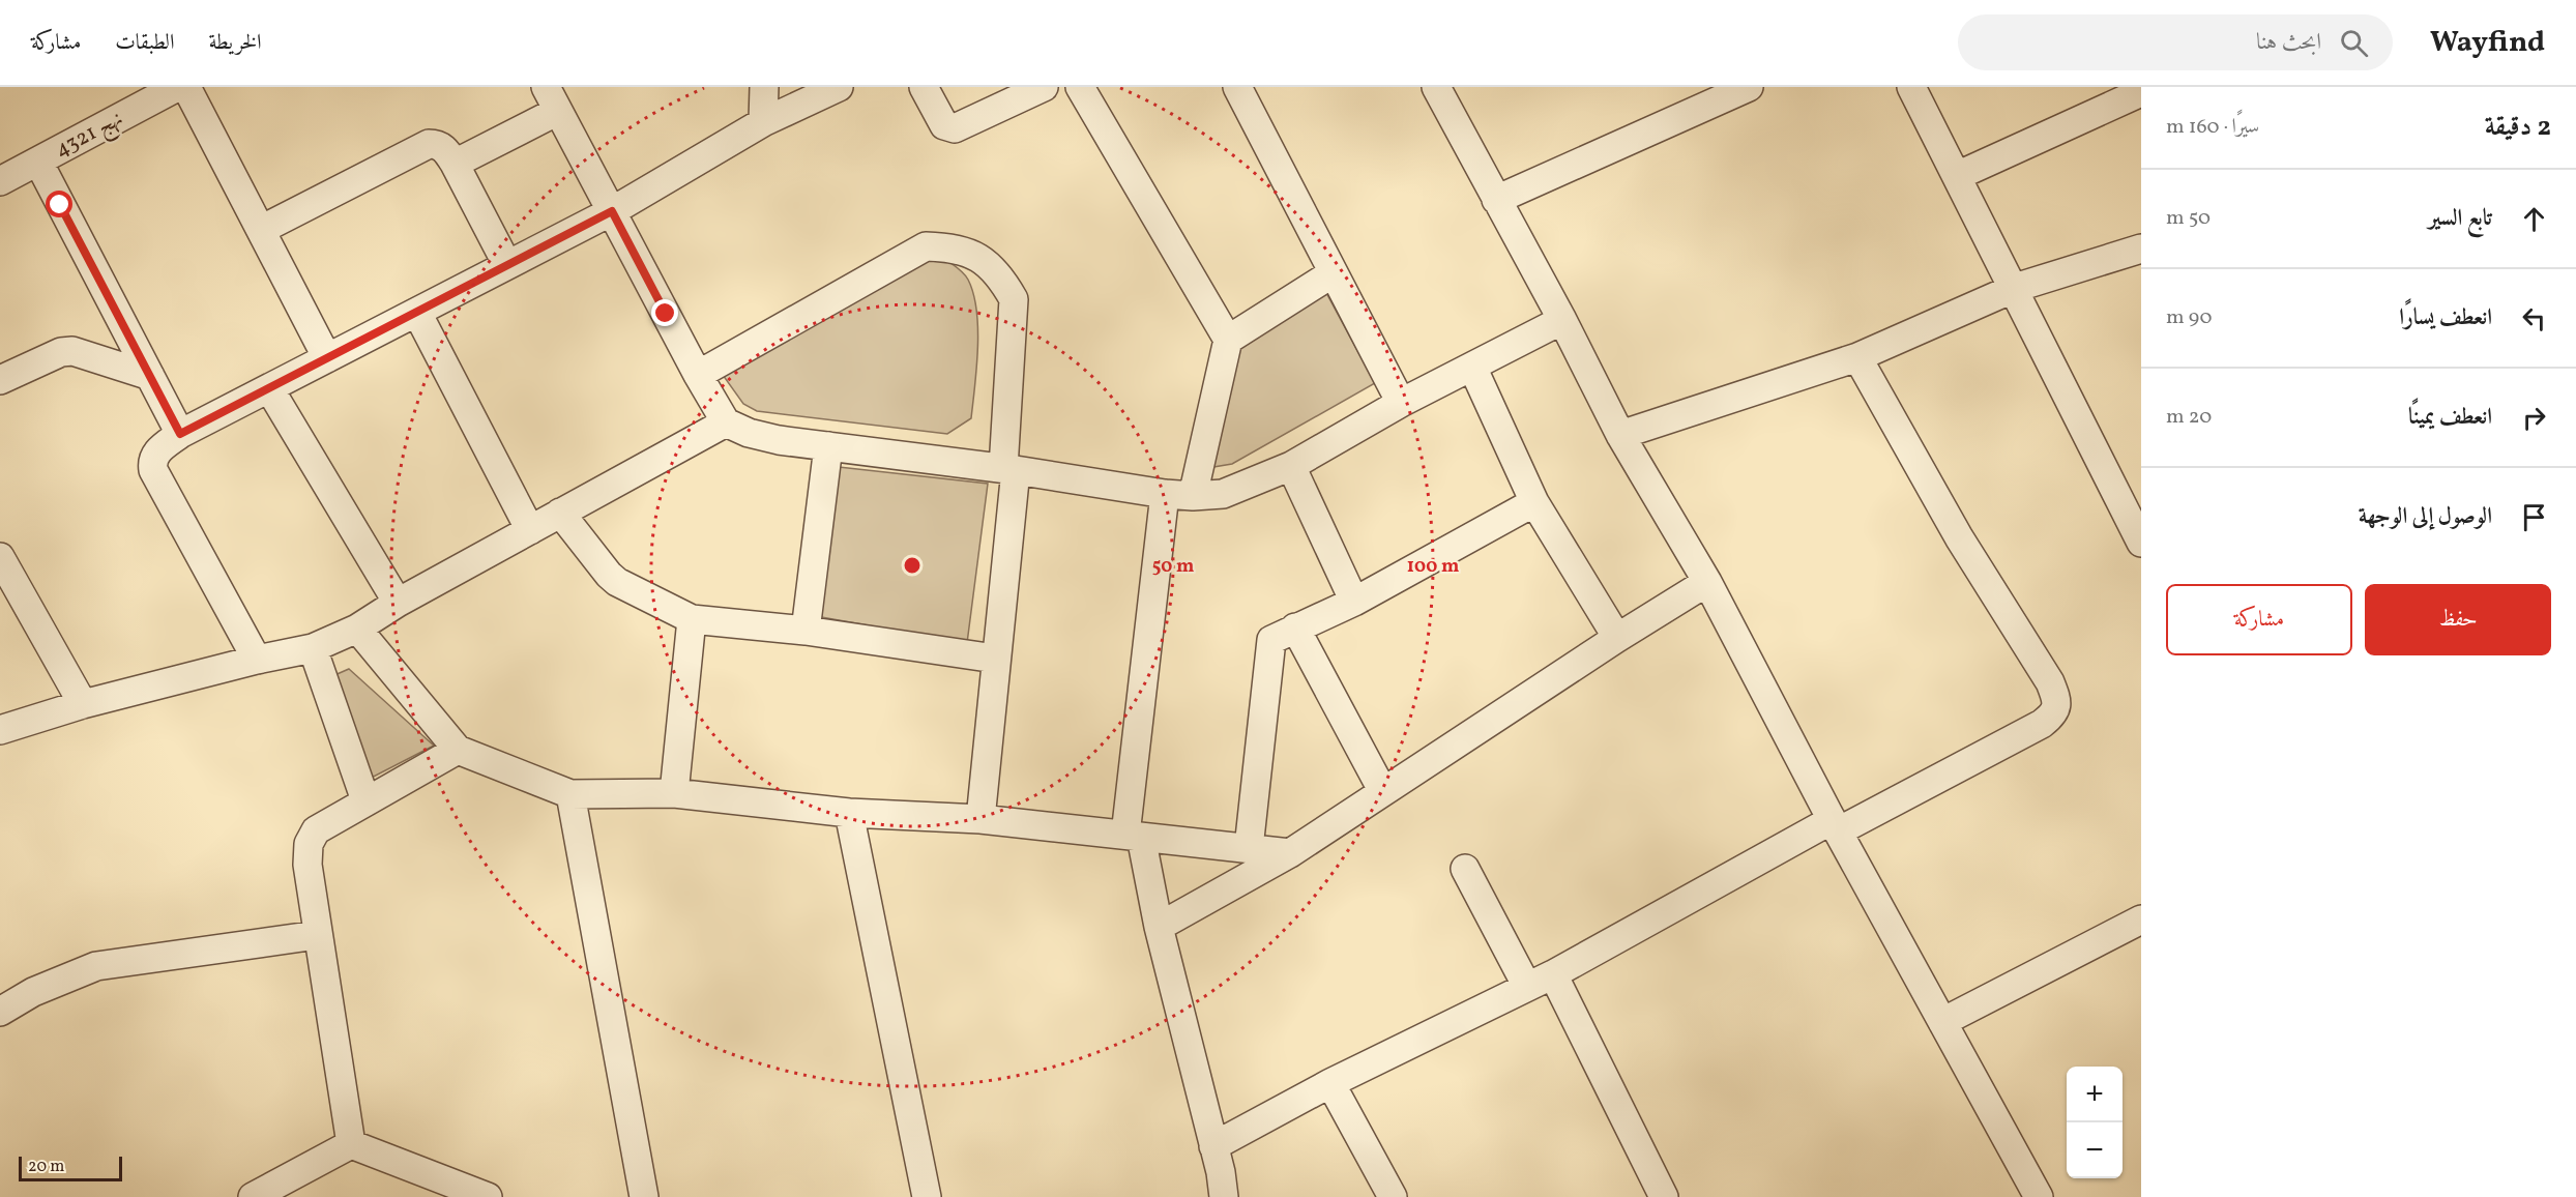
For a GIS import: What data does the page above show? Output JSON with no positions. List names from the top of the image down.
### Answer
{
  "streets": {
    "street": ["نهج 4321"]
  },
  "scale_bar": "20 m",
  "page": {
    "header": "Wayfind",
    "search": "ابحث هنا",
    "nav": ["الخريطة", "الطبقات", "مشاركة"],
    "heading": ["2 دقيقة", "سيرًا · 160 m"],
    "list": [
      ["تابع السير", "50 m"],
      ["انعطف يسارًا", "90 m"],
      ["انعطف يمينًا", "20 m"],
      "الوصول إلى الوجهة"
    ],
    "buttons": ["حفظ", "مشاركة"],
    "map_buttons": ["+", "−"],
    "scale": "20 m"
  },
  "rings": ["50 m", "100 m"]
}
